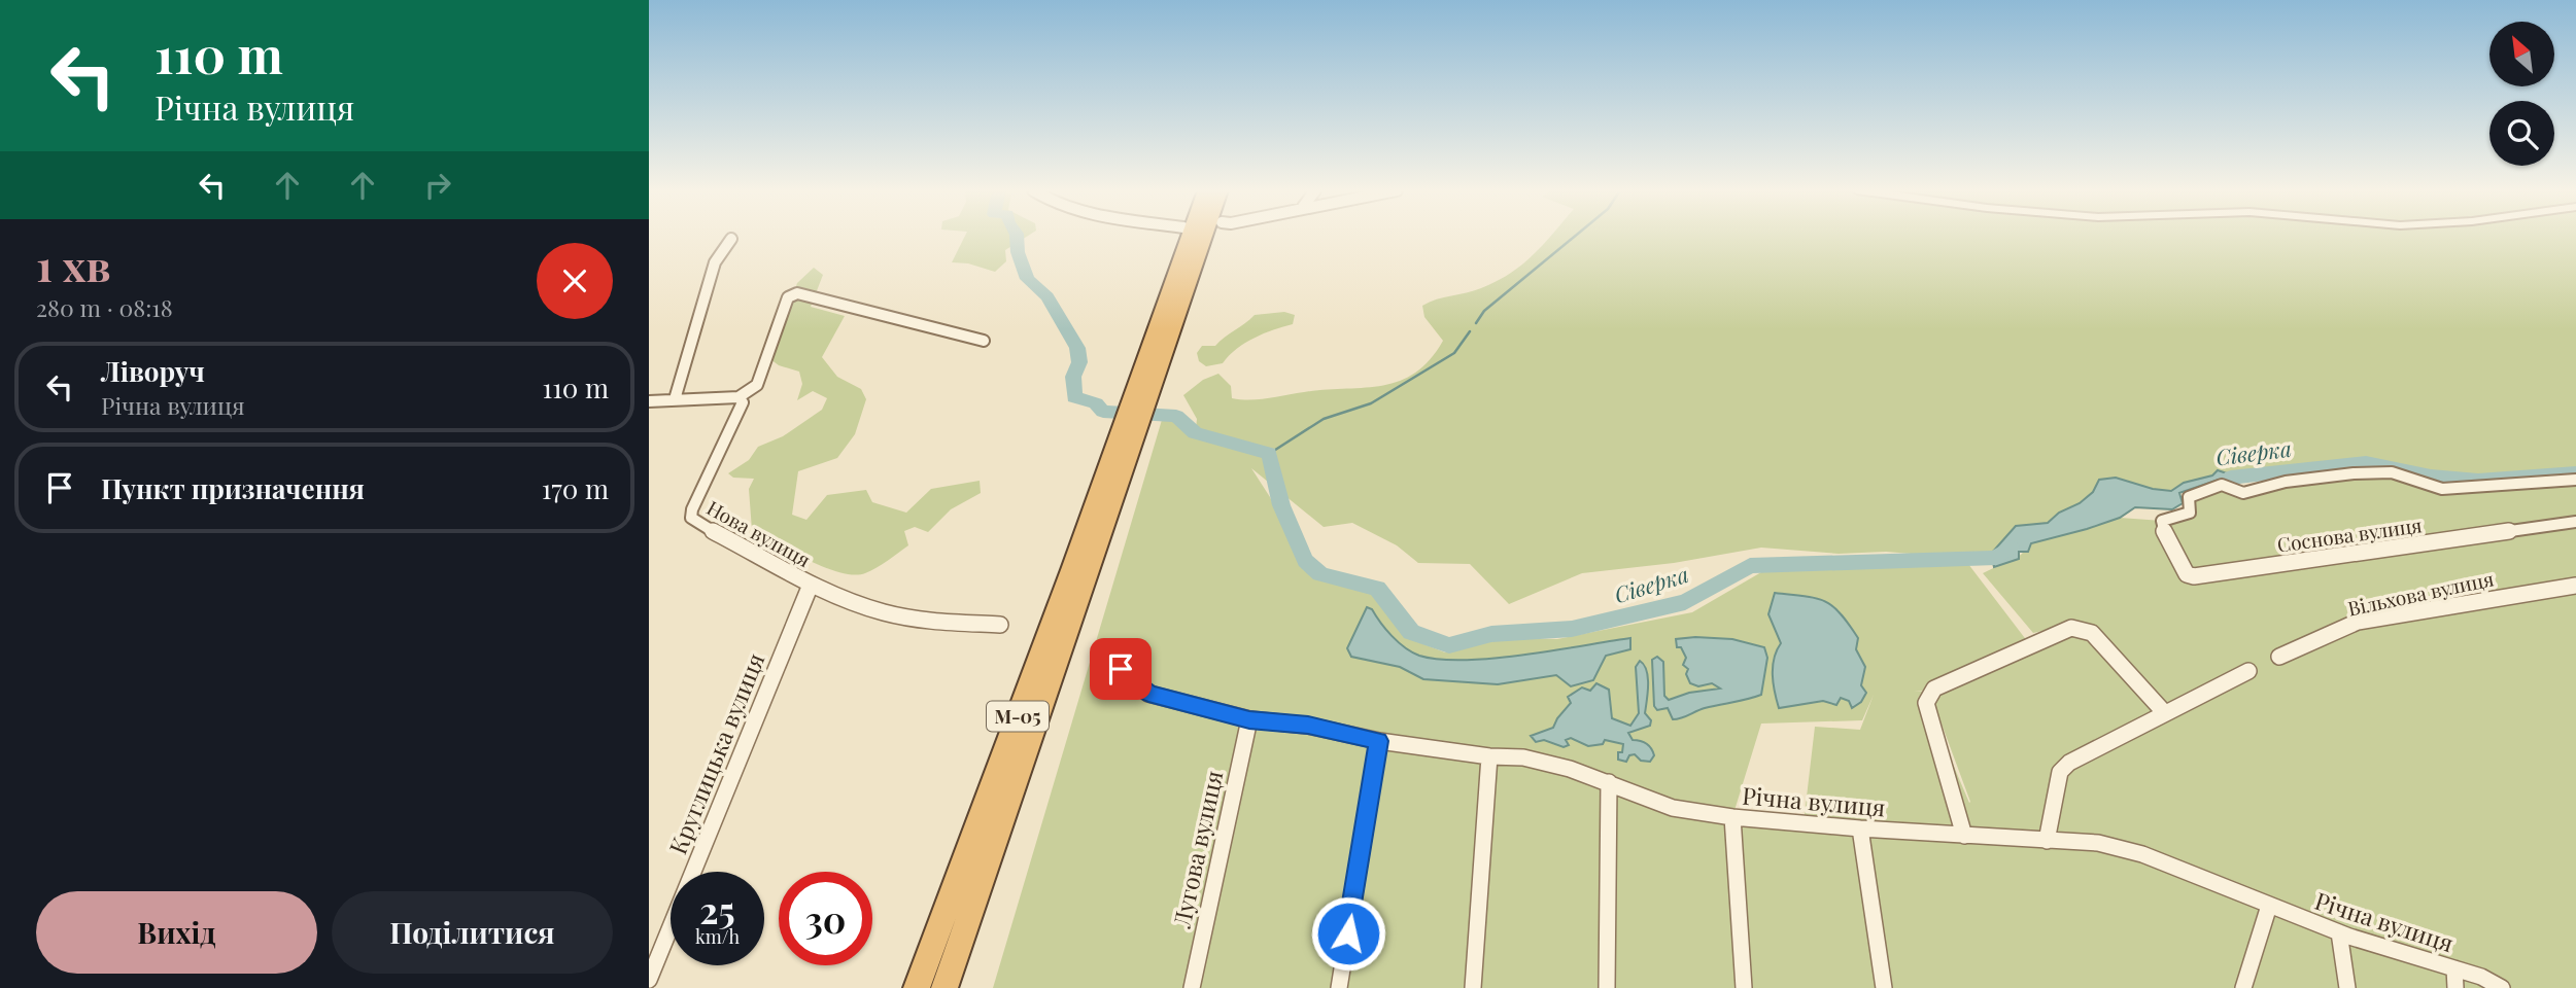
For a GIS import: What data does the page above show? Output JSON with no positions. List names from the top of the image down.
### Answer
{
  "streets": {
    "highway": ["М-05"],
    "street": [
      "Нова вулиця",
      "Соснова вулиця",
      "Вільхова вулиця",
      "Круглицька вулиця",
      "Річна вулиця",
      "Лугова вулиця"
    ]
  },
  "crossings": [
    ["Нова вулиця", "Круглицька вулиця"],
    ["Річна вулиця", "Лугова вулиця"]
  ],
  "water": ["Сіверка"],
  "north": "top left",
  "page": {
    "turn": ["110 m", "Річна вулиця"],
    "heading": ["1 хв", "280 m · 08:18"],
    "list": [
      {
        "name": "Ліворуч",
        "note": "Річна вулиця",
        "value": "110 m"
      },
      {
        "name": "Пункт призначення",
        "value": "170 m"
      }
    ],
    "speed": "25 km/h",
    "limit": "30",
    "buttons": ["Вихід", "Поділитися"]
  }
}
